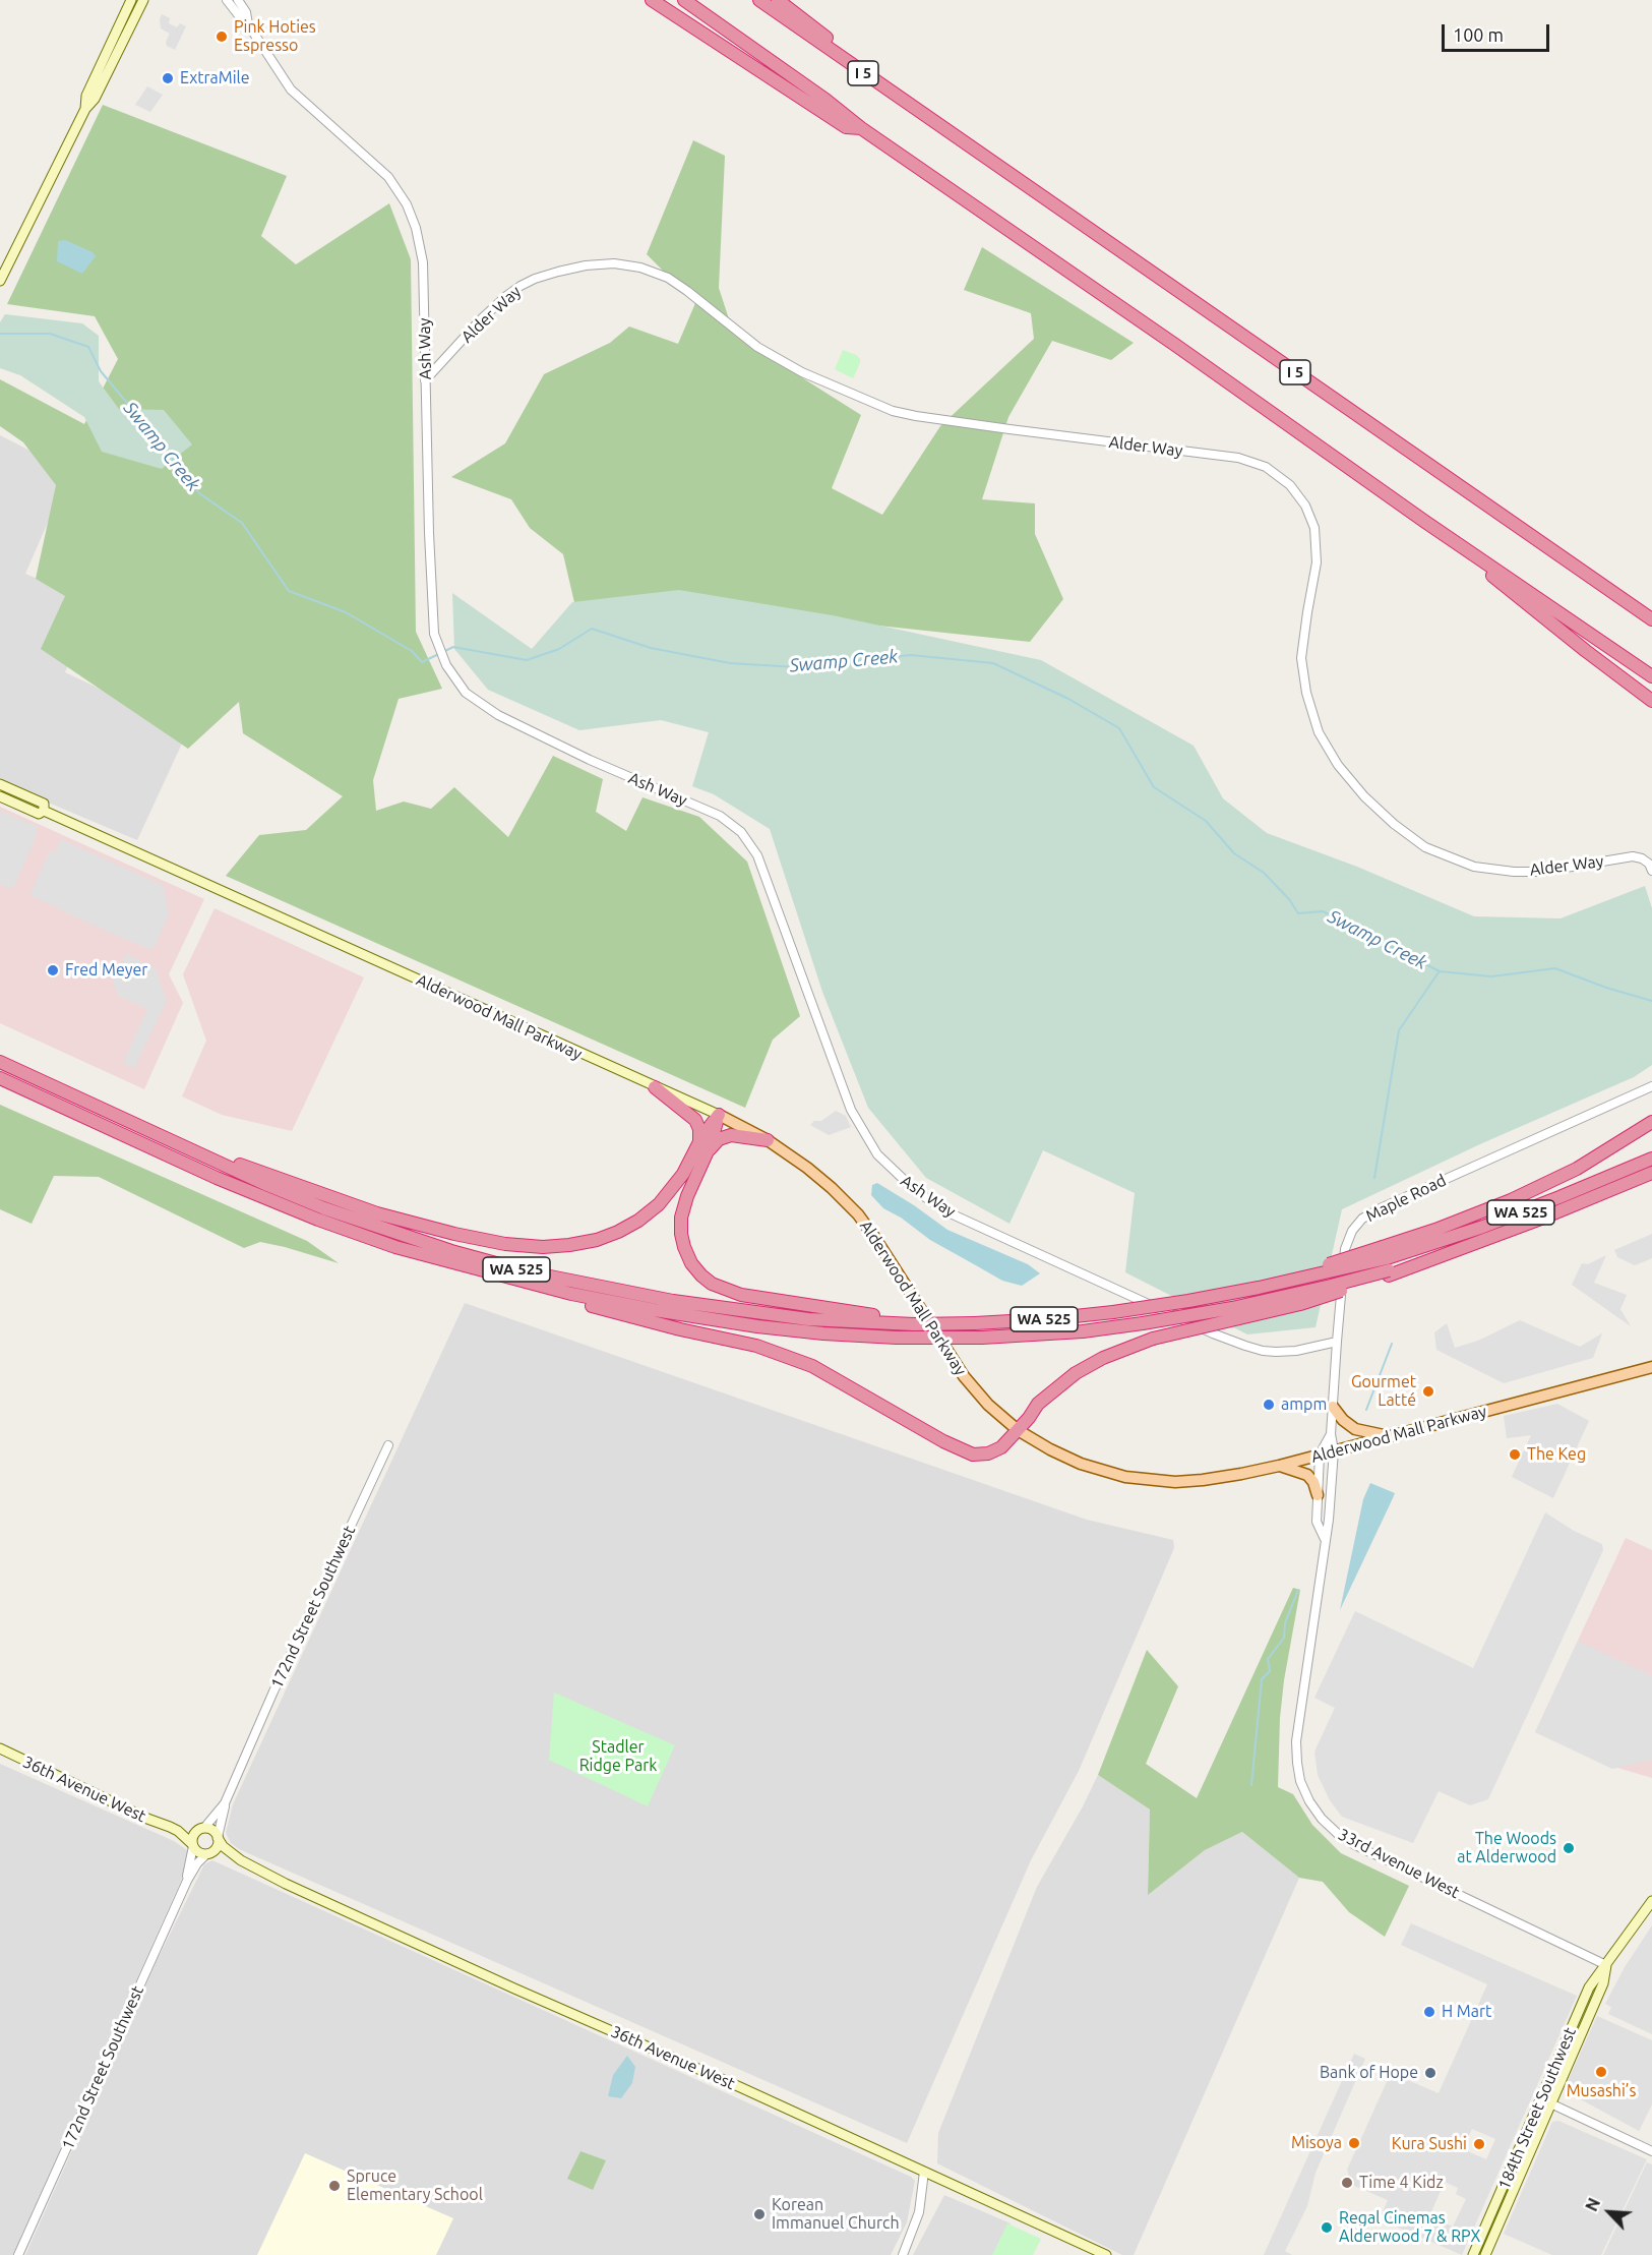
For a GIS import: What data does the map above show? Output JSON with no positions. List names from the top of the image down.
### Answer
{
  "streets": {
    "highway": ["I 5", "WA 525"],
    "main road": ["Alderwood Mall Parkway", "36th Avenue West", "184th Street Southwest"],
    "street": [
      "Alder Way",
      "Ash Way",
      "Maple Road",
      "172nd Street Southwest",
      "33rd Avenue West"
    ]
  },
  "crossings": [
    ["Alder Way", "Ash Way"],
    ["Ash Way", "Maple Road"],
    ["Alderwood Mall Parkway", "Maple Road"],
    ["Alderwood Mall Parkway", "33rd Avenue West"],
    ["Maple Road", "33rd Avenue West"],
    ["172nd Street Southwest", "36th Avenue West"],
    ["33rd Avenue West", "184th Street Southwest"]
  ],
  "water": ["Swamp Creek"],
  "parks": ["Stadler Ridge Park"],
  "places": [
    "Pink Hoties Espresso",
    "ExtraMile",
    "Fred Meyer",
    "Gourmet Latté",
    "ampm",
    "The Keg",
    "The Woods at Alderwood",
    "H Mart",
    "Musashi’s",
    "Bank of Hope",
    "Misoya",
    "Kura Sushi",
    "Time 4 Kidz",
    "Spruce Elementary School",
    "Korean Immanuel Church",
    "Regal Cinemas Alderwood 7 & RPX"
  ],
  "scale_bar": "100 m",
  "north": "top left"
}
